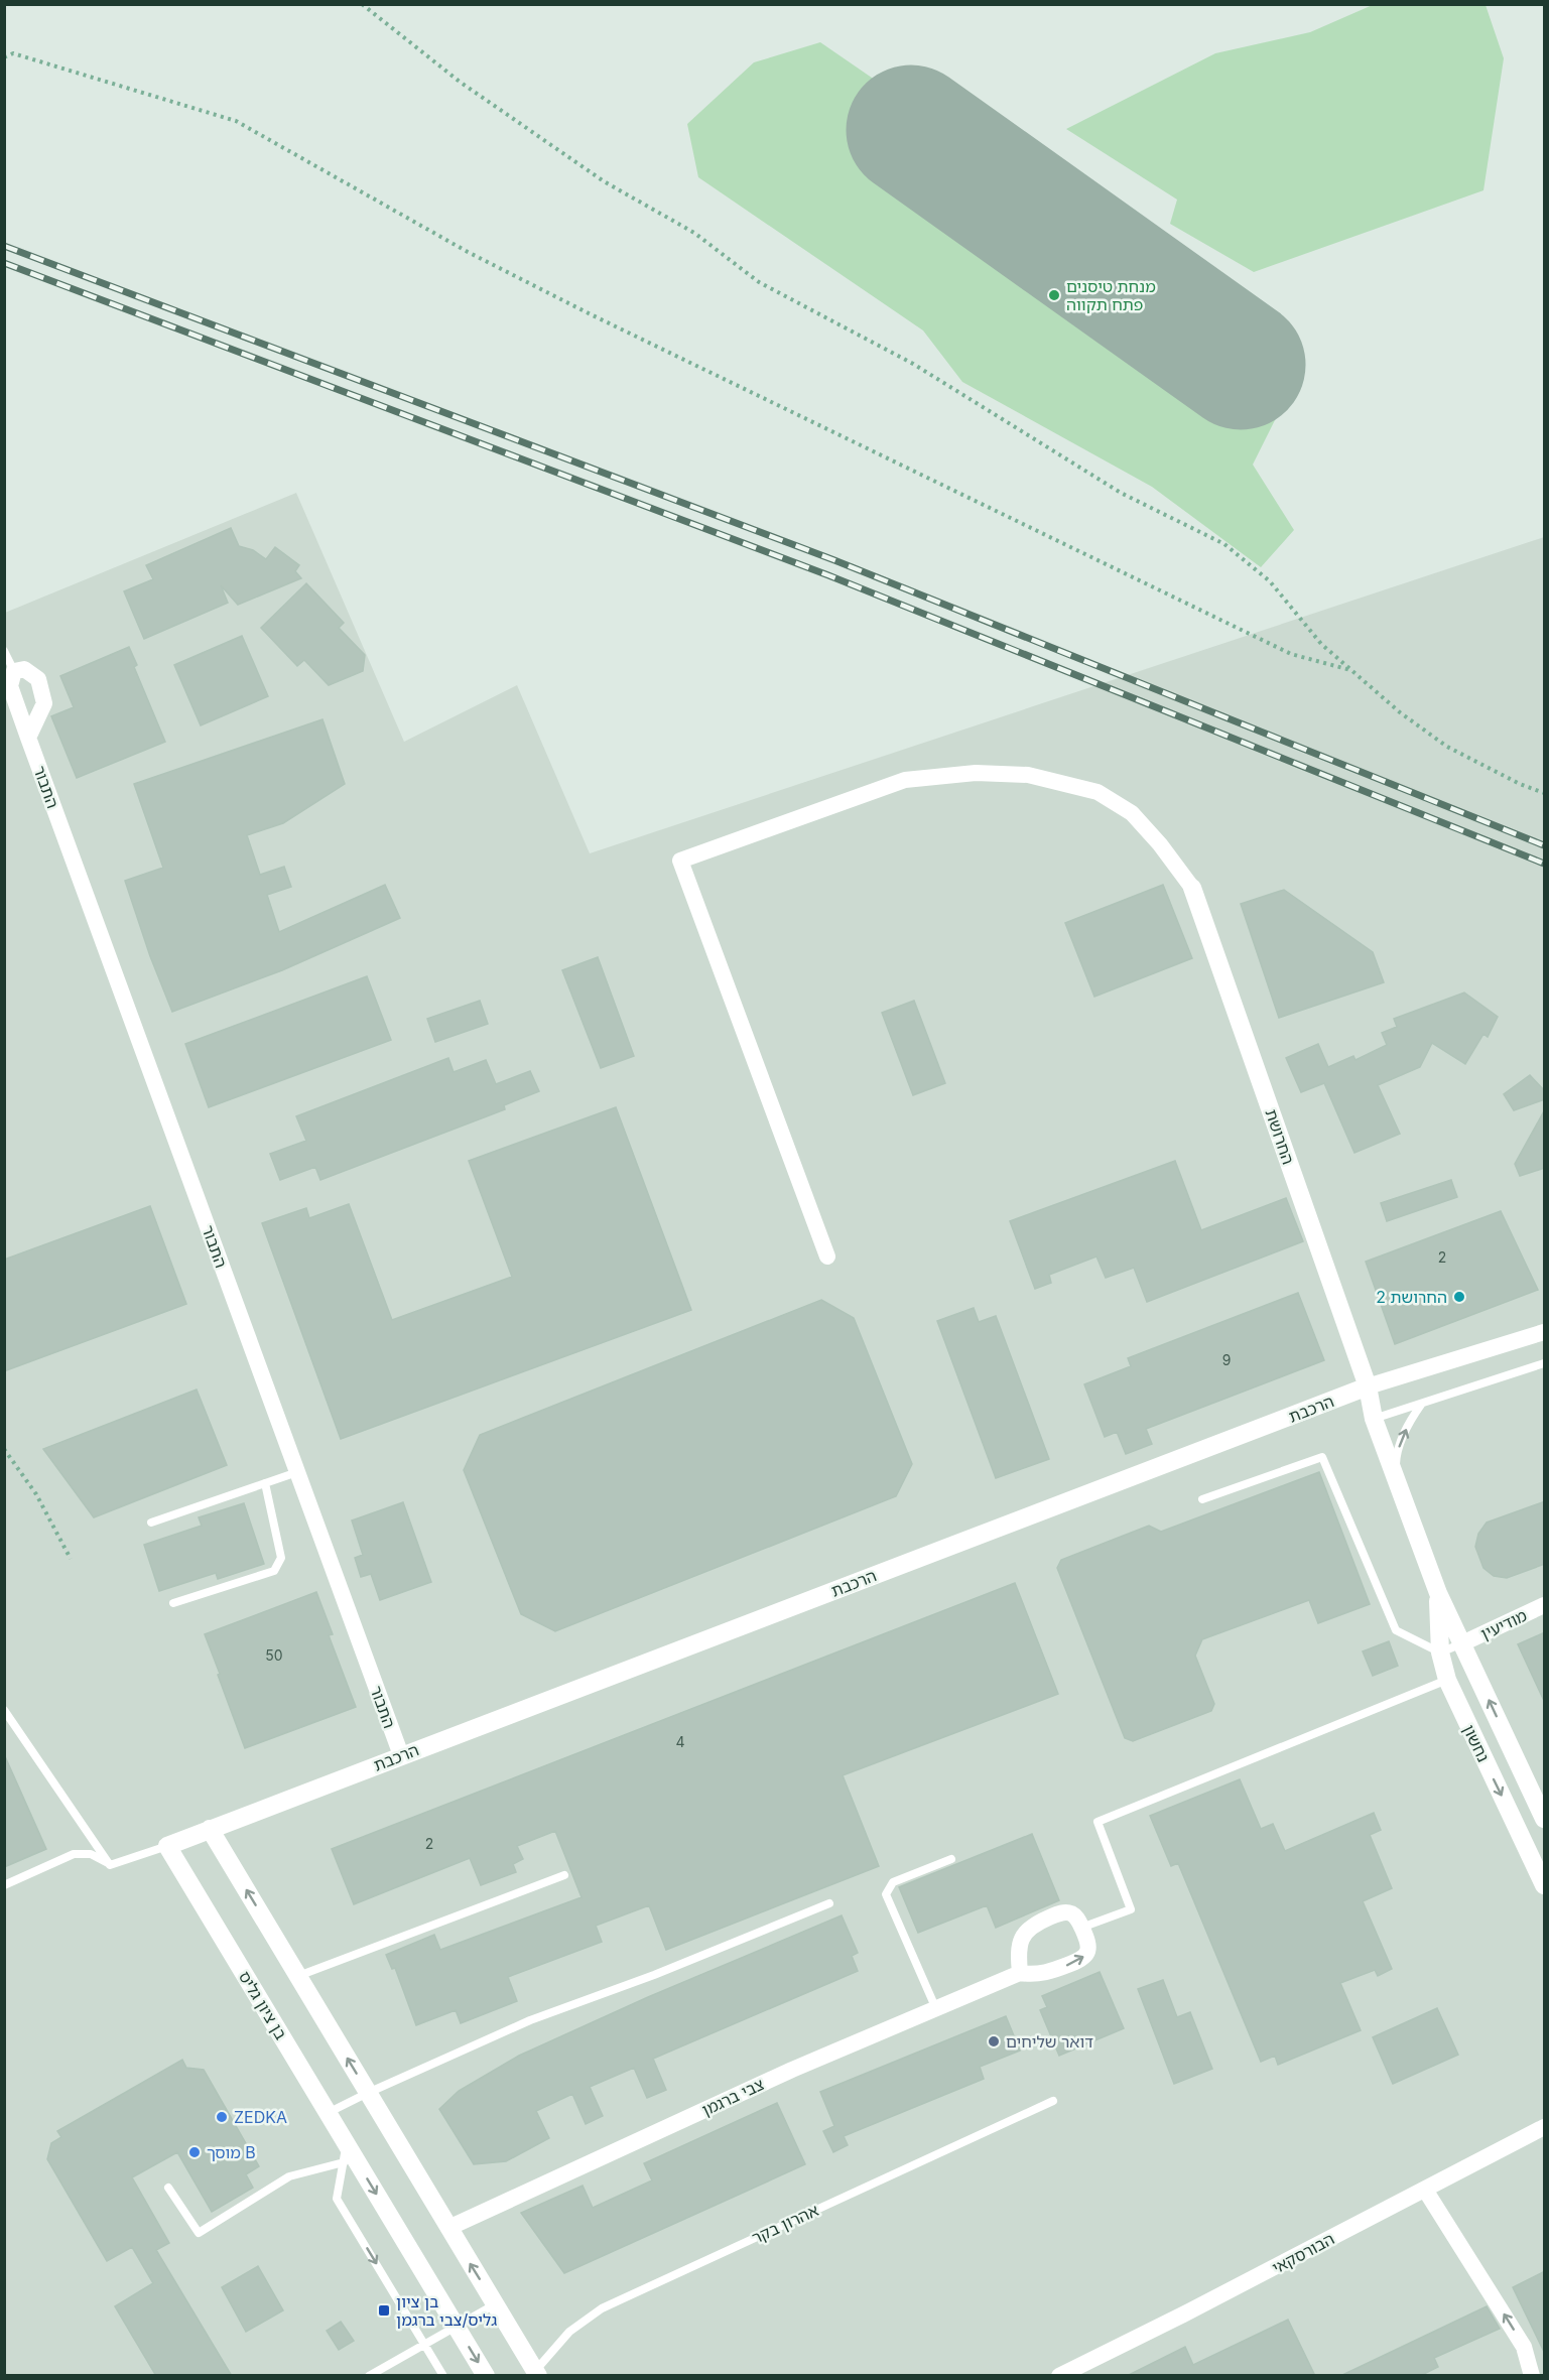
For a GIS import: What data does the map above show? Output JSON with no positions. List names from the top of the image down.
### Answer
{
  "streets": {
    "street": [
      "התבור",
      "החרושת",
      "הרכבת",
      "מודיעין",
      "נחשון",
      "בן ציון גליס",
      "צבי ברגמן",
      "הבורסקאי"
    ],
    "lane": ["אהרון בקר"]
  },
  "crossings": [
    ["התבור", "הרכבת"],
    ["החרושת", "הרכבת"],
    ["החרושת", "נחשון"],
    ["הרכבת", "נחשון"],
    ["הרכבת", "בן ציון גליס"],
    ["מודיעין", "נחשון"]
  ],
  "places": {
    "other": [
      "מנחת טיסנים פתח תקווה",
      "החרושת 2",
      "דואר שליחים",
      "ZEDKA",
      "מוסך B"
    ],
    "transit": ["בן ציון גליס/צבי ברגמן"]
  },
  "house_numbers": [
    "2",
    "9",
    "50",
    "4",
    "2"
  ]
}
